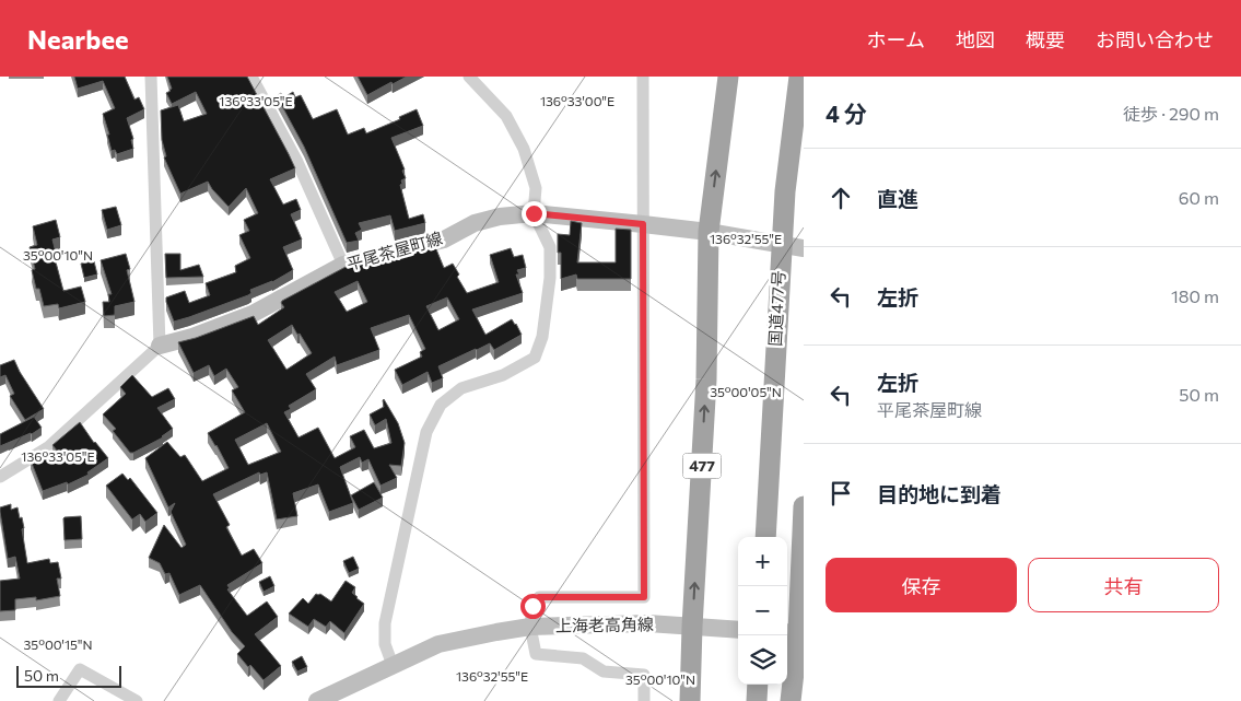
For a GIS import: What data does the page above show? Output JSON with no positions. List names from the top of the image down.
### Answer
{
  "streets": {
    "highway": ["国道477号", "477"],
    "main road": ["平尾茶屋町線", "上海老高角線"]
  },
  "crossings": [
    ["平尾茶屋町線", "477"],
    ["477", "上海老高角線"]
  ],
  "scale_bar": "50 m",
  "page": {
    "header": "Nearbee",
    "nav": [
      "ホーム",
      "地図",
      "概要",
      "お問い合わせ"
    ],
    "heading": ["4 分", "徒歩 · 290 m"],
    "list": [
      ["直進", "60 m"],
      ["左折", "180 m"],
      ["左折", "平尾茶屋町線", "50 m"],
      "目的地に到着"
    ],
    "map_buttons": ["+", "−"],
    "buttons": ["保存", "共有"],
    "scale": "50 m"
  },
  "coordinates": [
    "136°33'05\"E",
    "136°33'00\"E",
    "136°32'55\"E",
    "35°00'10\"N",
    "35°00'05\"N",
    "35°00'15\"N"
  ]
}
